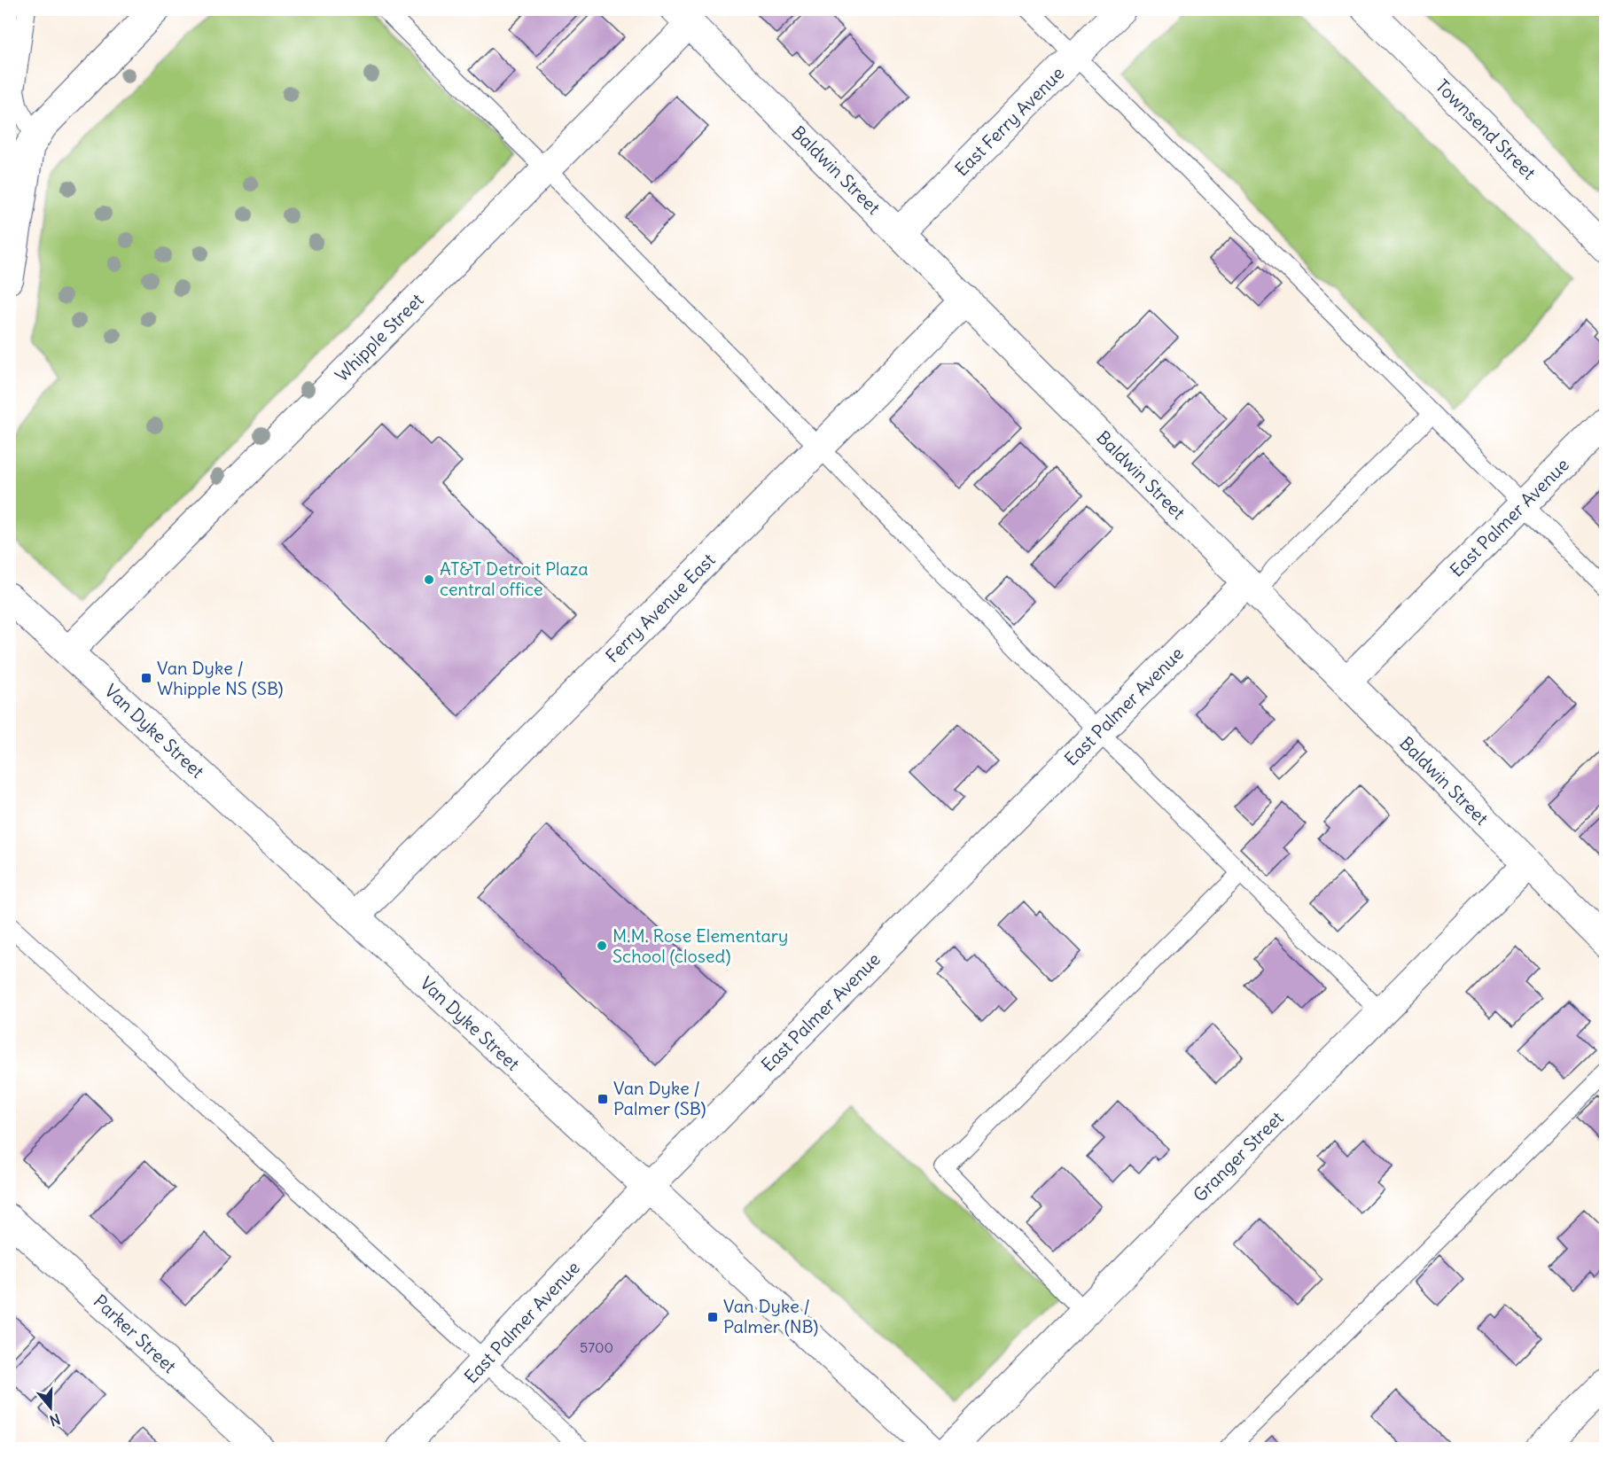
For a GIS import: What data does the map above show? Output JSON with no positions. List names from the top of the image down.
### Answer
{
  "streets": {
    "street": [
      "East Ferry Avenue",
      "Townsend Street",
      "Baldwin Street",
      "Whipple Street",
      "East Palmer Avenue",
      "Ferry Avenue East",
      "Van Dyke Street",
      "Granger Street",
      "Parker Street"
    ]
  },
  "crossings": [
    ["East Ferry Avenue", "Baldwin Street"],
    ["Baldwin Street", "Whipple Street"],
    ["Baldwin Street", "East Palmer Avenue"],
    ["Baldwin Street", "Ferry Avenue East"],
    ["Baldwin Street", "Granger Street"],
    ["Whipple Street", "Van Dyke Street"],
    ["East Palmer Avenue", "Van Dyke Street"],
    ["Ferry Avenue East", "Van Dyke Street"]
  ],
  "places": {
    "other": ["AT&T Detroit Plaza central office", "M.M. Rose Elementary School (closed)"],
    "transit": ["Van Dyke / Whipple NS (SB)", "Van Dyke / Palmer (SB)", "Van Dyke / Palmer (NB)"]
  },
  "house_numbers": ["5700"],
  "north": "bottom"
}
